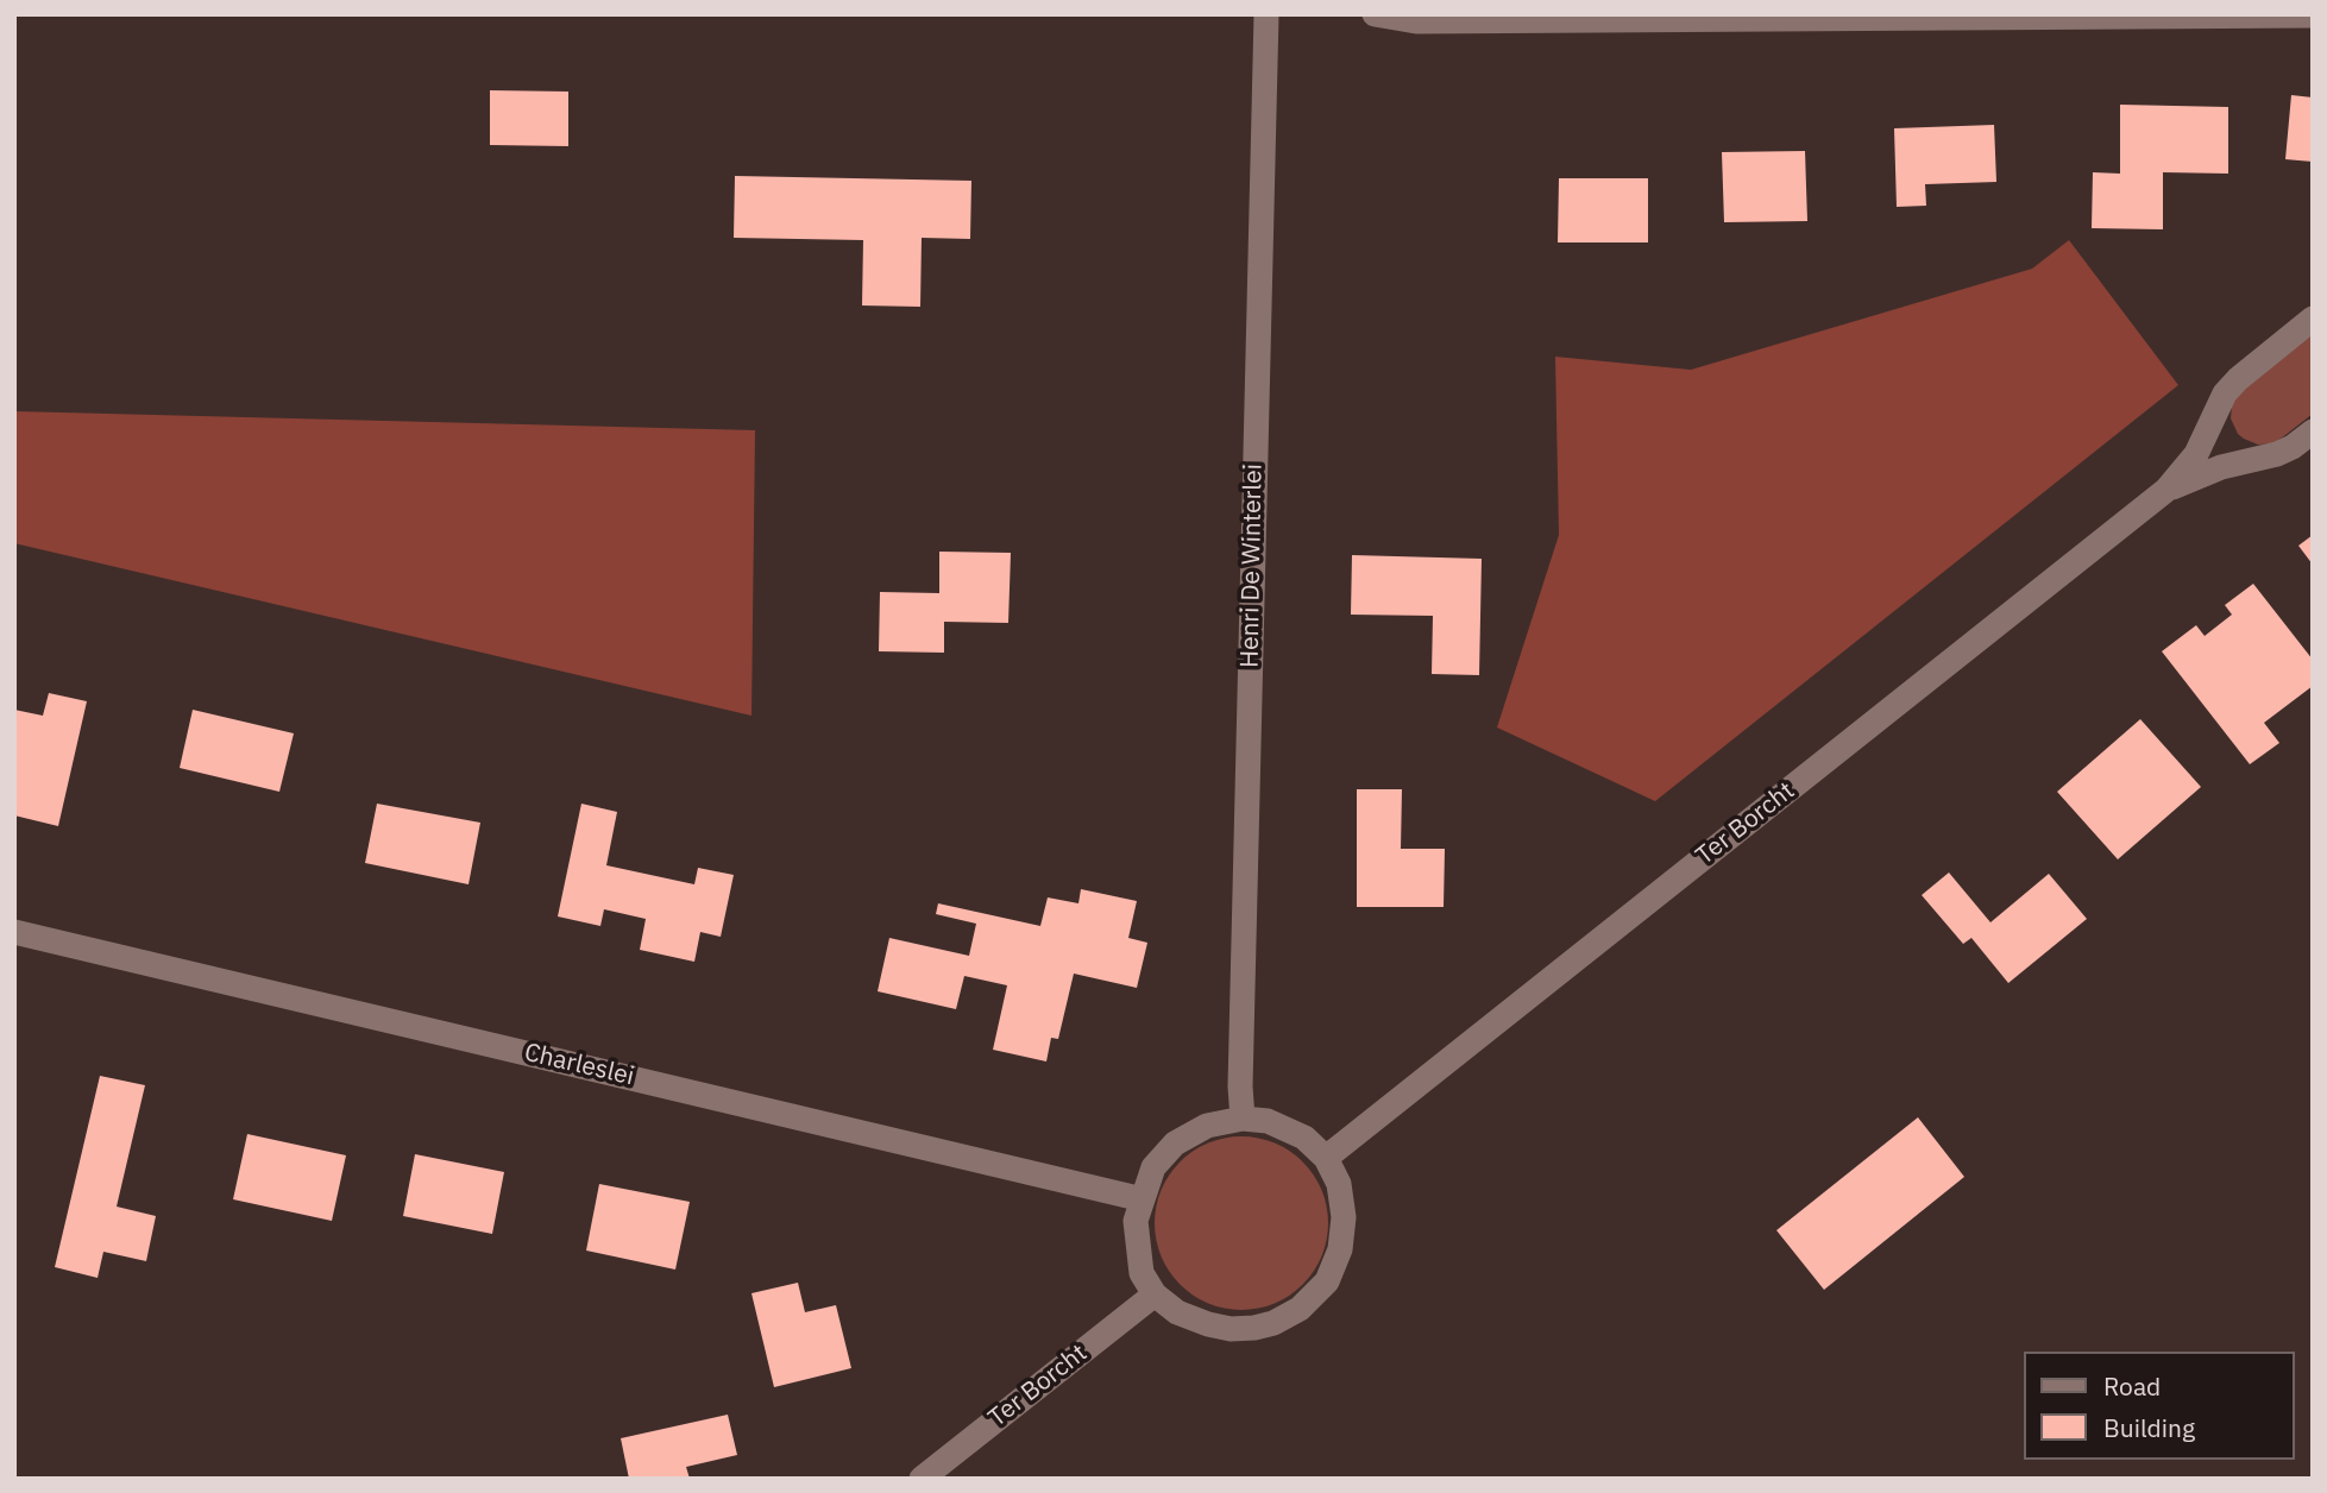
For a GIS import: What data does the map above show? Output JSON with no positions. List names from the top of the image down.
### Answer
{
  "streets": {
    "street": ["Henri De Winterlei", "Ter Borcht", "Charleslei"]
  },
  "crossings": [
    ["Henri De Winterlei", "Ter Borcht"],
    ["Henri De Winterlei", "Charleslei"],
    ["Ter Borcht", "Charleslei"]
  ],
  "legend": ["Road", "Building"]
}
